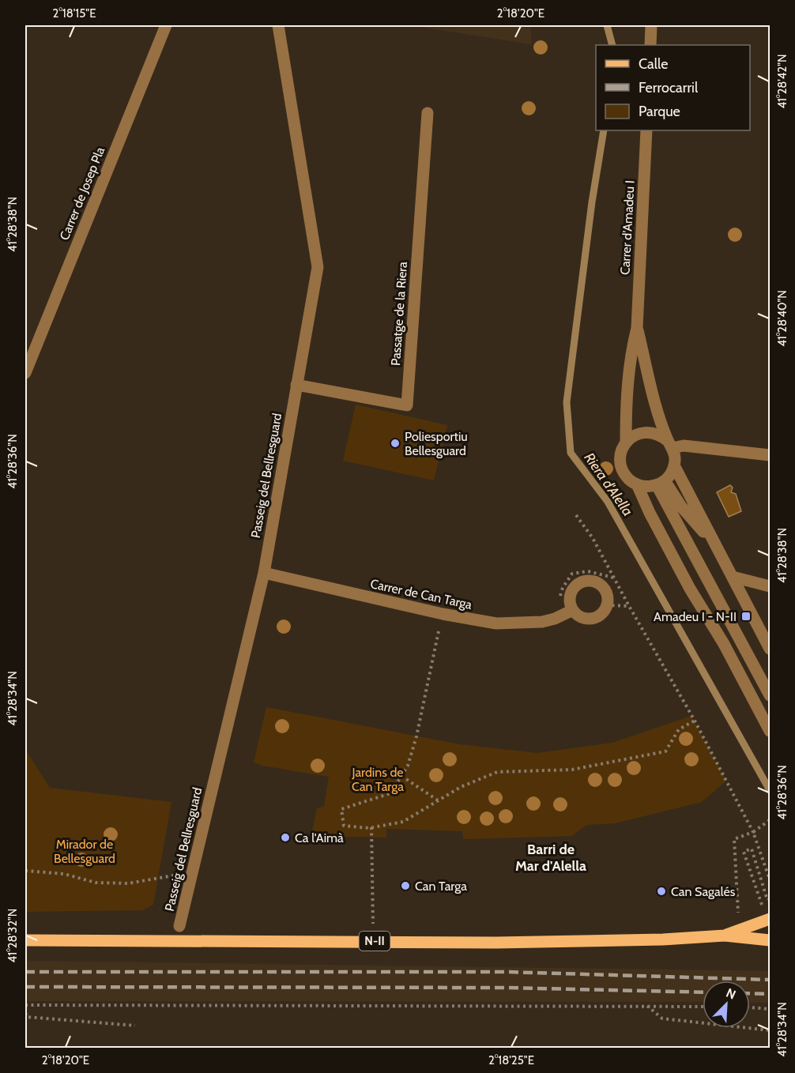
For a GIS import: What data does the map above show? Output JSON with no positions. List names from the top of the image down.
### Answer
{
  "streets": {
    "main road": ["N-II"],
    "street": [
      "Carrer de Josep Pla",
      "Carrer d'Amadeu I",
      "Passatge de la Riera",
      "Passeig del Bellresguard",
      "Carrer de Can Targa"
    ]
  },
  "crossings": [
    ["Passatge de la Riera", "Passeig del Bellresguard"],
    ["Passeig del Bellresguard", "Carrer de Can Targa"]
  ],
  "districts": ["Barri de Mar d'Alella"],
  "water": ["Riera d'Alella"],
  "parks": ["Jardins de Can Targa", "Mirador de Bellesguard"],
  "places": {
    "other": [
      "Poliesportiu Bellesguard",
      "Ca l'Aimà",
      "Can Targa",
      "Can Sagalés"
    ],
    "transit": ["Amadeu I - N-II"]
  },
  "legend": ["Calle", "Ferrocarril", "Parque"],
  "north": "top right",
  "coordinates": [
    "2°18'15\"E",
    "2°18'20\"E",
    "41°28'42\"N",
    "41°28'38\"N",
    "41°28'40\"N",
    "41°28'36\"N",
    "41°28'34\"N",
    "41°28'32\"N",
    "2°18'25\"E"
  ]
}
